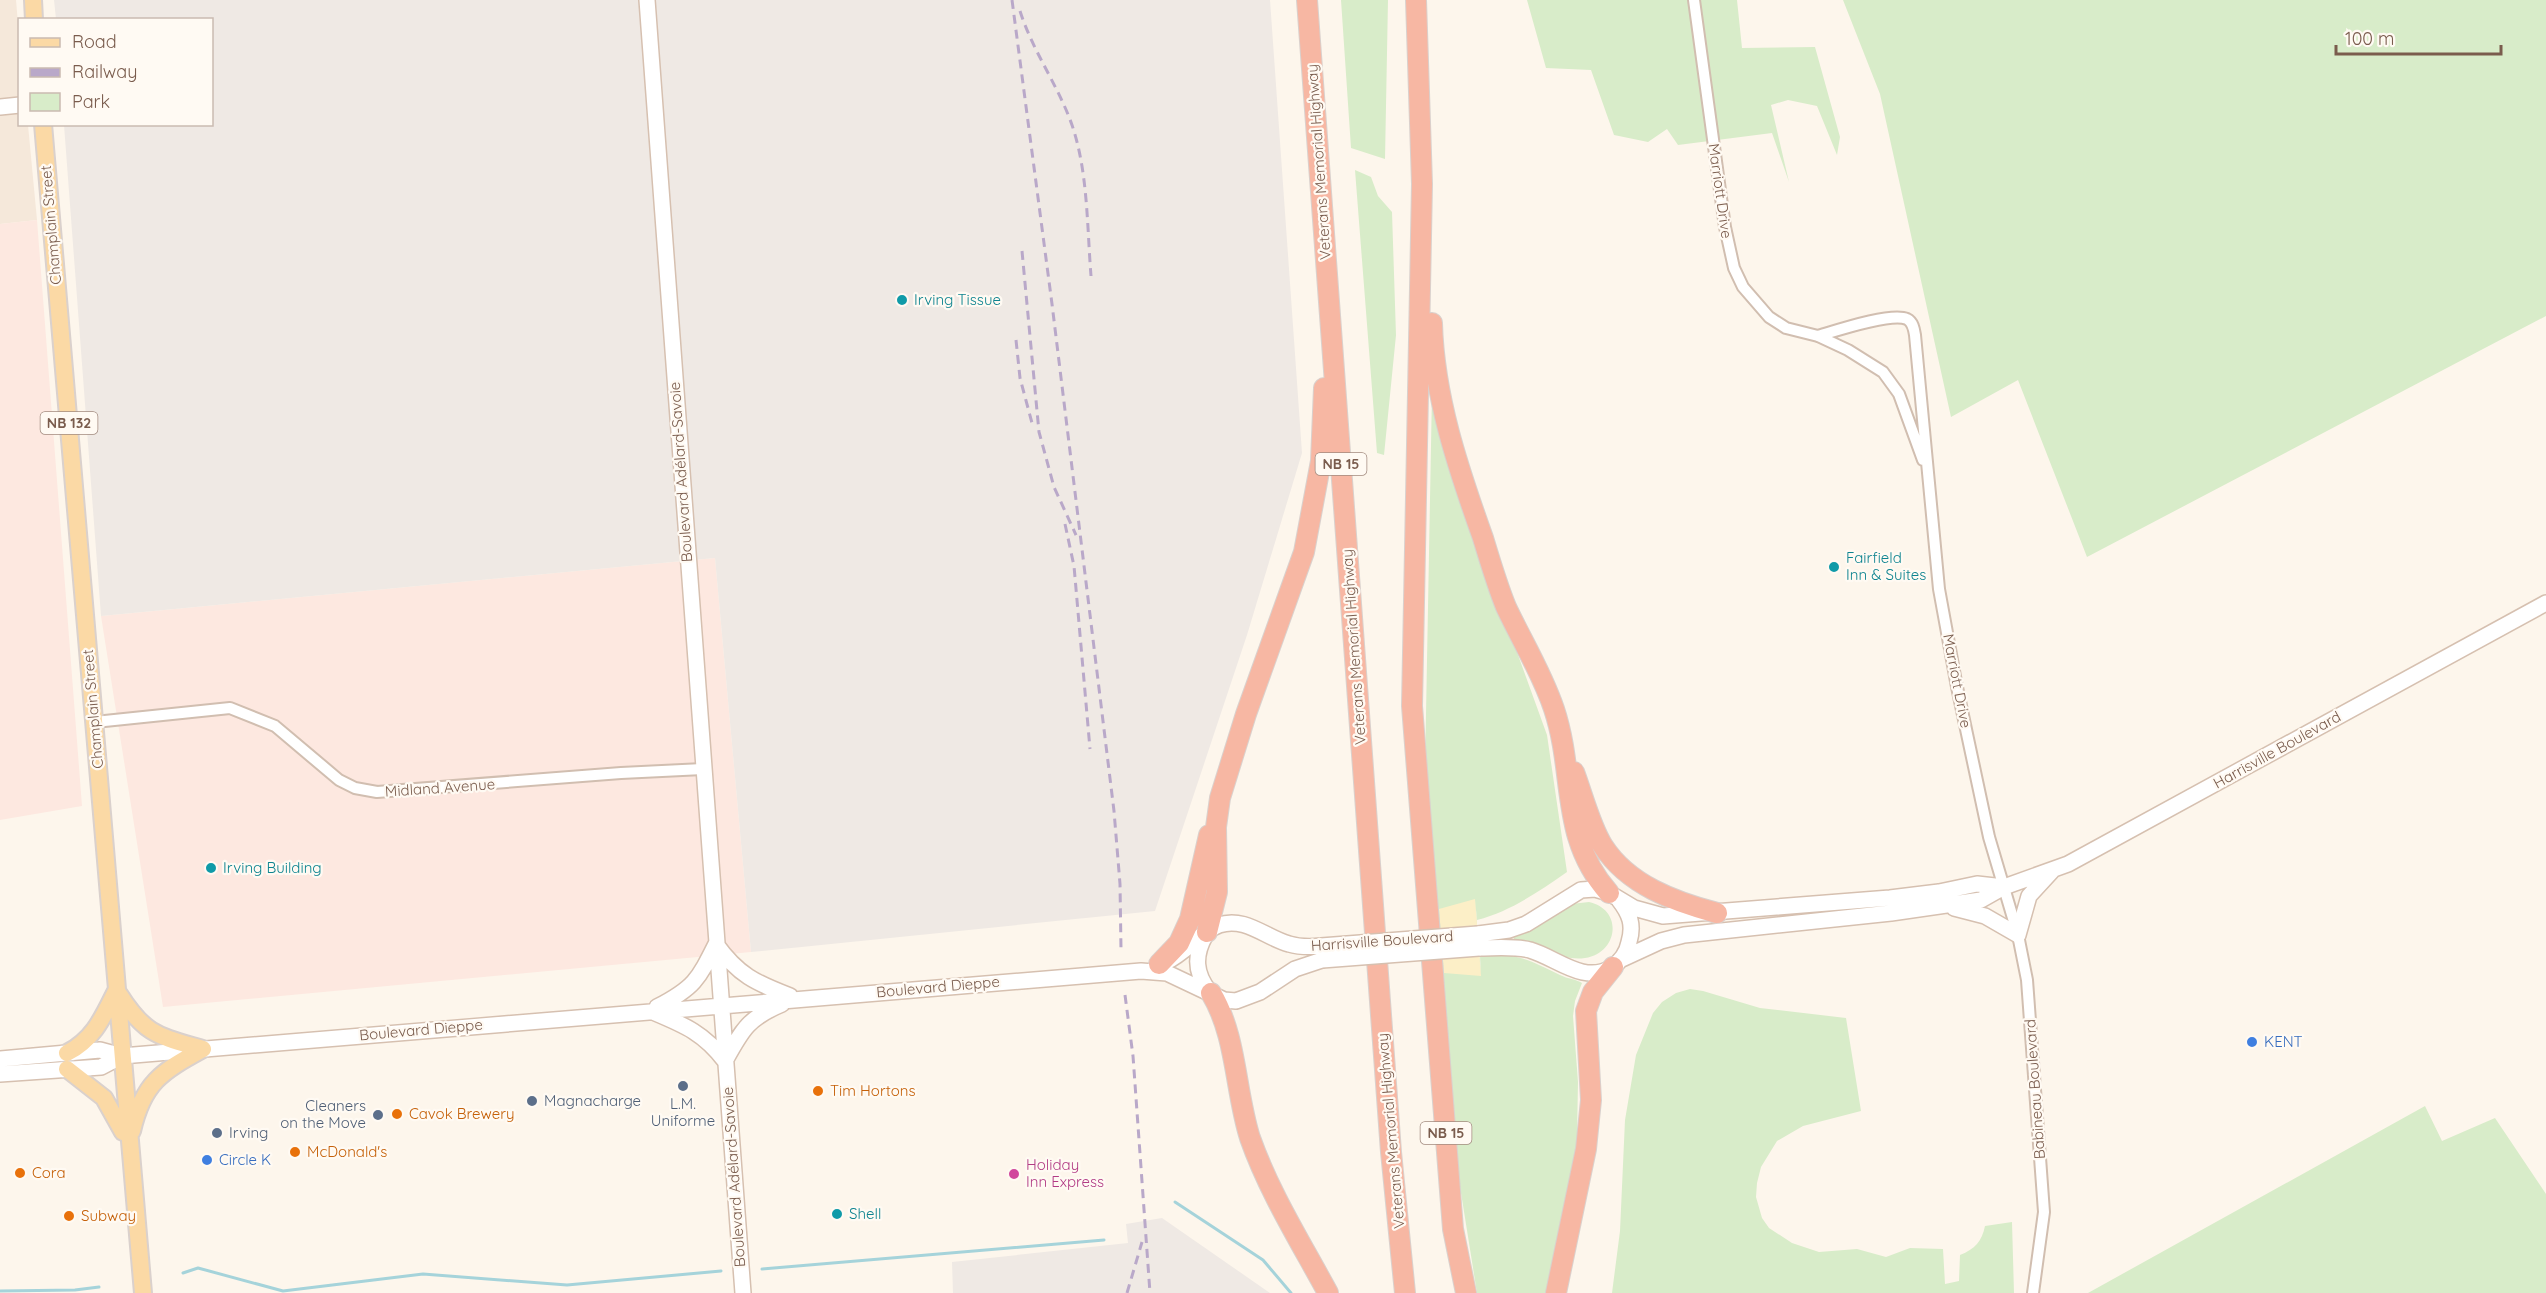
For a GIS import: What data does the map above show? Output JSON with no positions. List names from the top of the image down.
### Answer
{
  "streets": {
    "highway": ["Veterans Memorial Highway", "NB 15"],
    "main road": [
      "Champlain Street",
      "NB 132",
      "Boulevard Adélard-Savoie",
      "Harrisville Boulevard",
      "Boulevard Dieppe"
    ],
    "street": ["Marriott Drive", "Midland Avenue", "Babineau Boulevard"]
  },
  "crossings": [
    ["Marriott Drive", "Harrisville Boulevard"],
    ["Marriott Drive", "Babineau Boulevard"],
    ["Champlain Street", "Midland Avenue"],
    ["Champlain Street", "Boulevard Dieppe"],
    ["Boulevard Adélard-Savoie", "Midland Avenue"],
    ["Boulevard Adélard-Savoie", "Boulevard Dieppe"],
    ["Harrisville Boulevard", "Boulevard Dieppe"],
    ["Harrisville Boulevard", "Babineau Boulevard"]
  ],
  "places": [
    "Irving Tissue",
    "Fairfield Inn & Suites",
    "Irving Building",
    "KENT",
    "L.M. Uniforme",
    "Tim Hortons",
    "Magnacharge",
    "Cavok Brewery",
    "Cleaners on the Move",
    "Irving",
    "McDonald's",
    "Circle K",
    "Cora",
    "Holiday Inn Express",
    "Shell",
    "Subway"
  ],
  "legend": ["Road", "Railway", "Park"],
  "scale_bar": "100 m"
}
